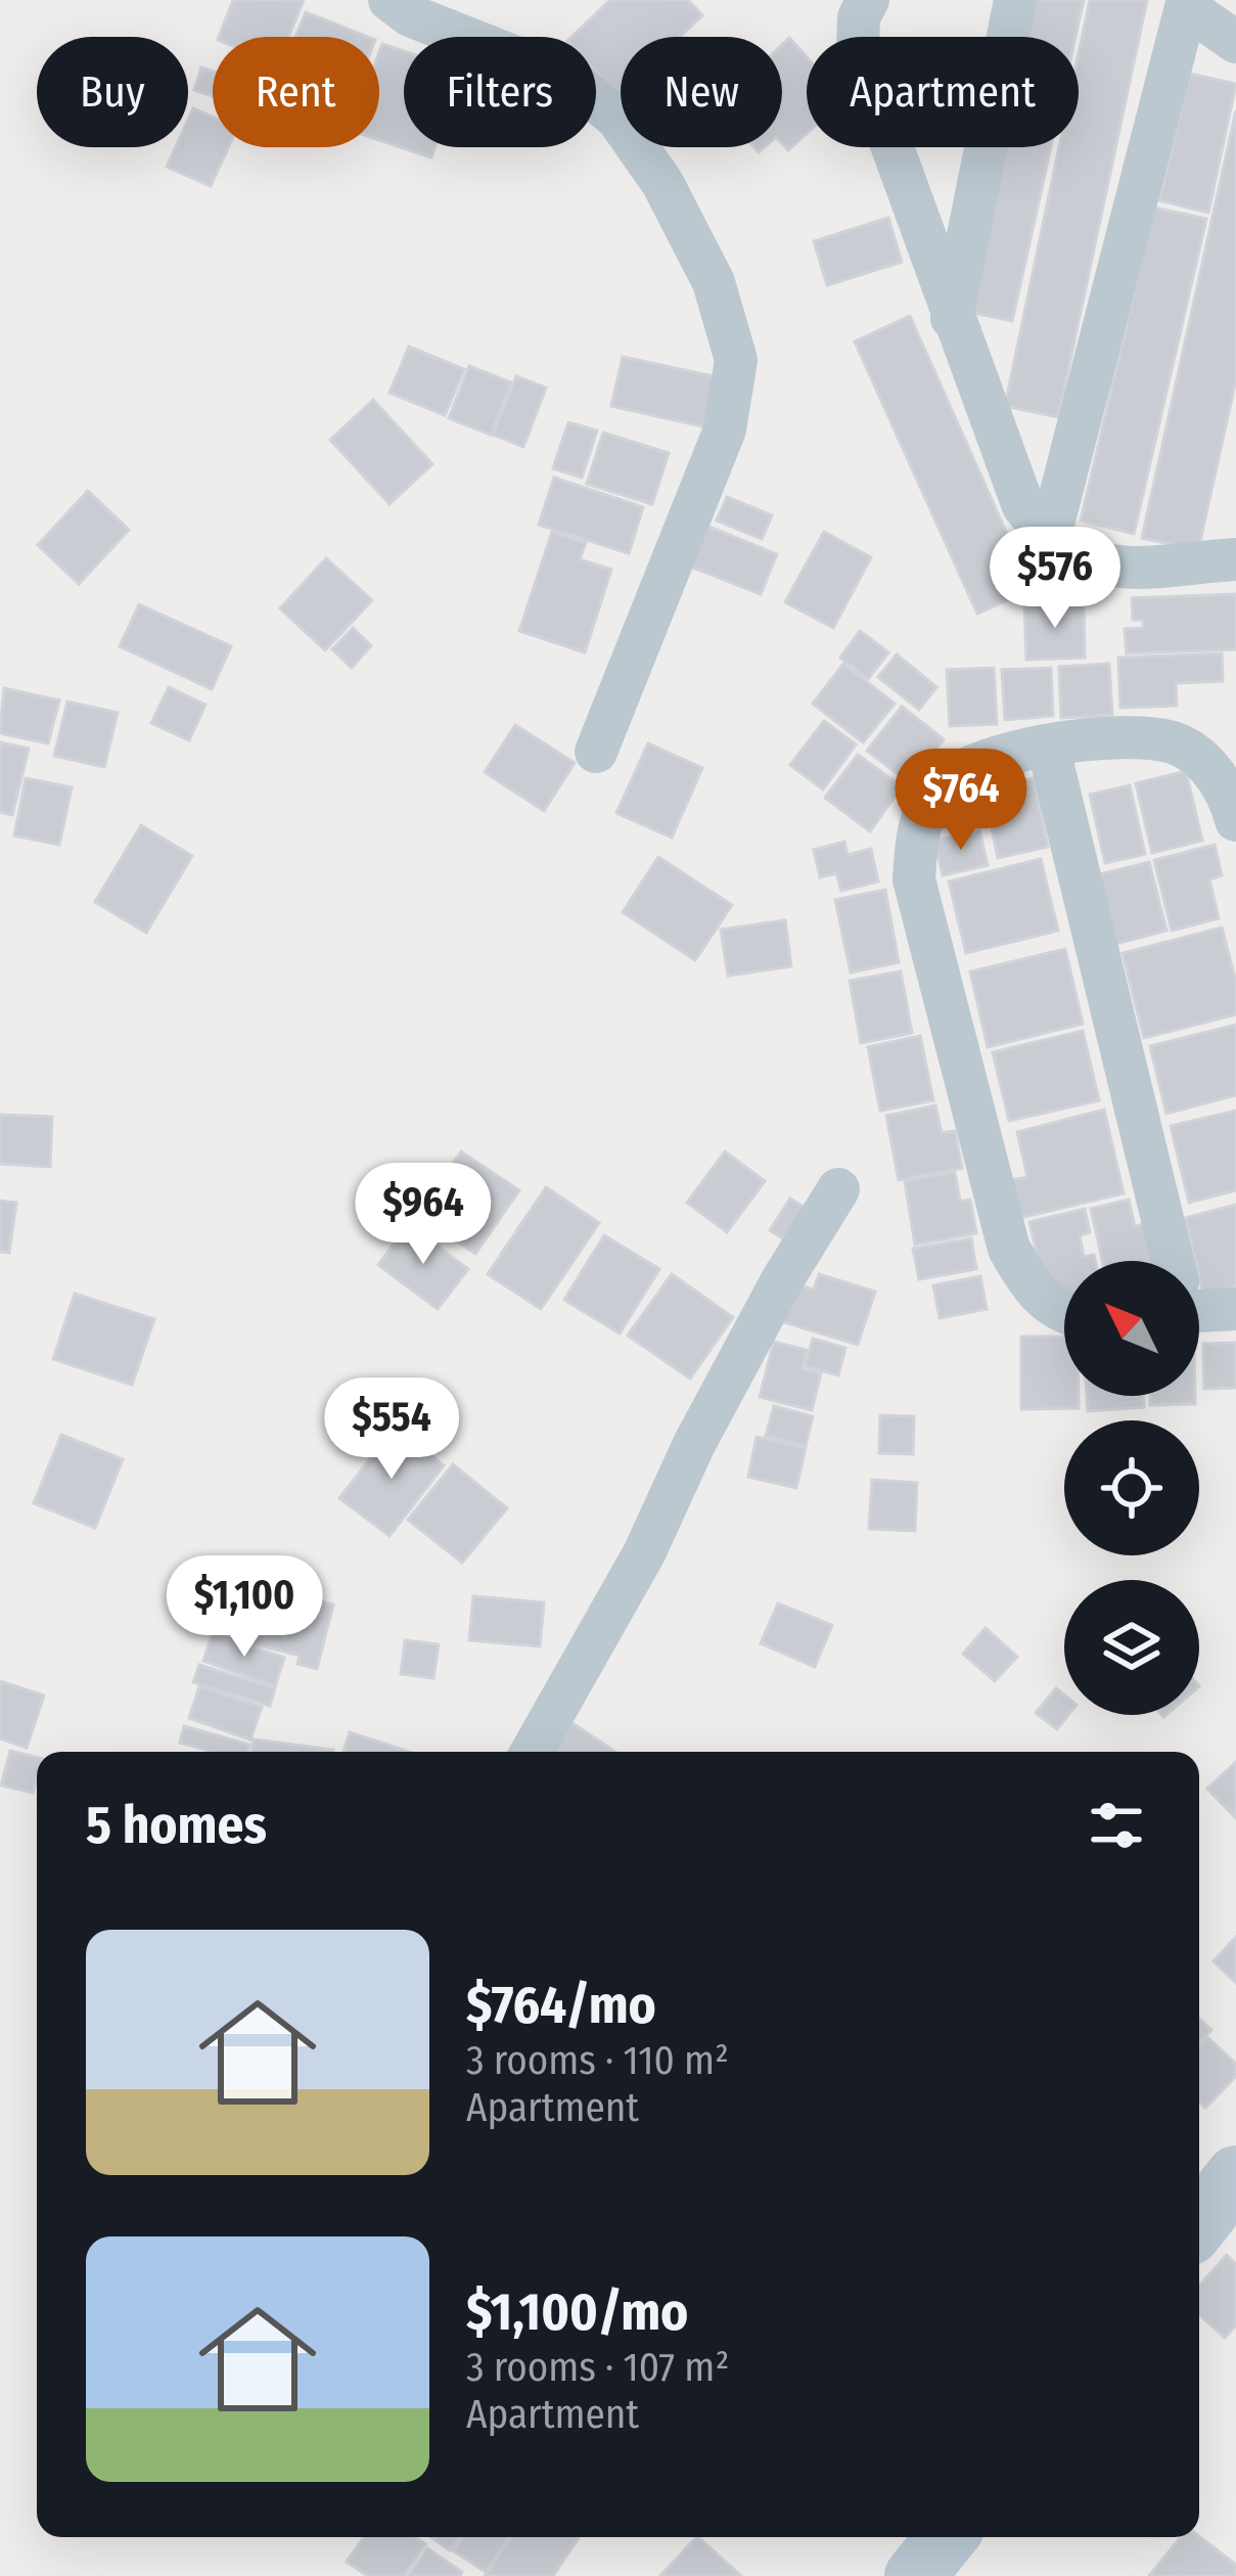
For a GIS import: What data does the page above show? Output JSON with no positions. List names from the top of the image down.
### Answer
{
  "north": "top left",
  "page": {
    "chip": [
      "Buy",
      "Rent",
      "Filters",
      "New",
      "Apartment"
    ],
    "price": [
      "$576",
      "$764",
      "$964",
      "$554",
      "$1,100"
    ],
    "heading": "5 homes",
    "list": [
      {
        "name": "$764/mo",
        "note": "3 rooms · 110 m² · Apartment"
      },
      {
        "name": "$1,100/mo",
        "note": "3 rooms · 107 m² · Apartment"
      }
    ]
  }
}
